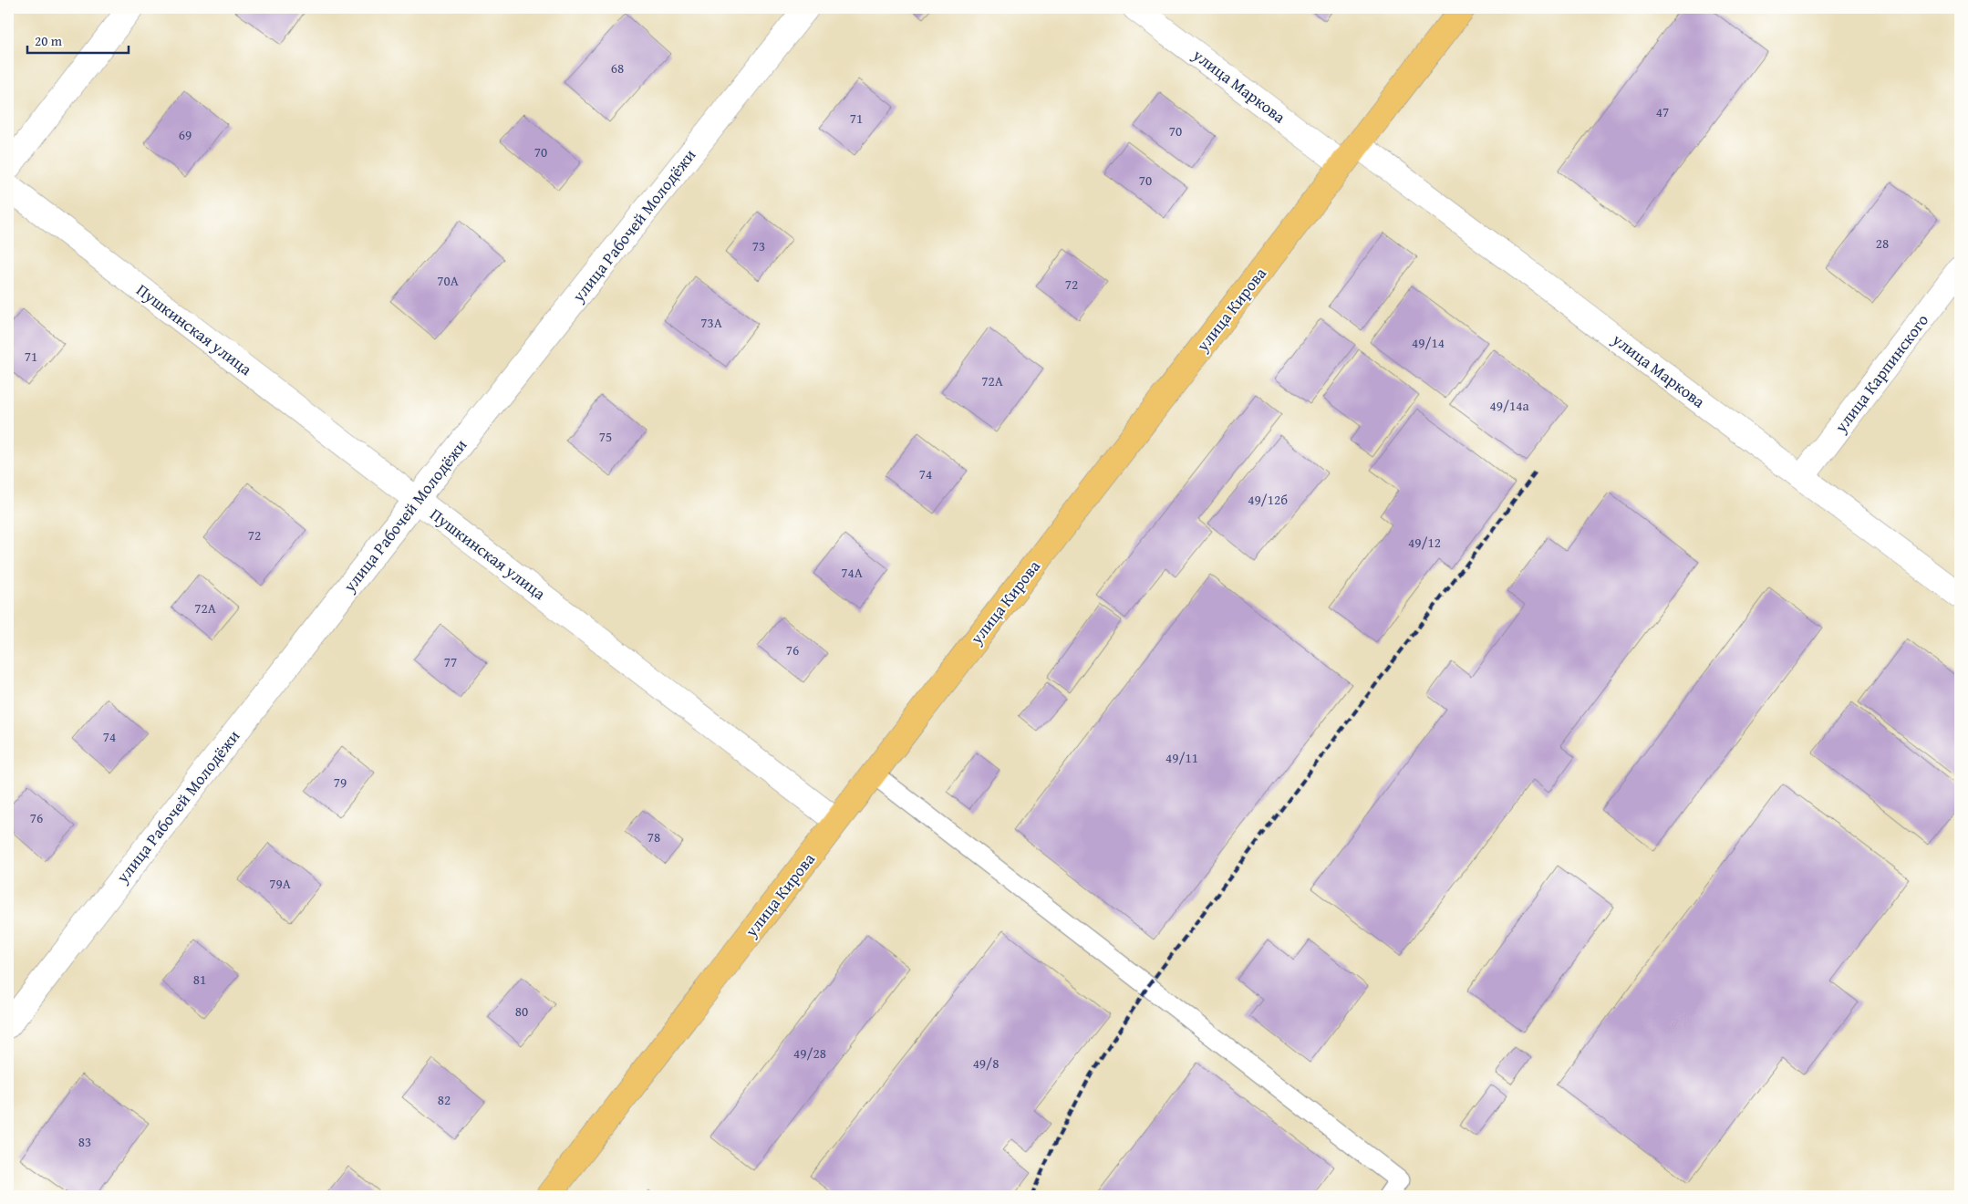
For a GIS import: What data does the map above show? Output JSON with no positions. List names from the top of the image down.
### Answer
{
  "streets": {
    "main road": ["улица Кирова"],
    "street": [
      "улица Маркова",
      "улица Рабочей Молодёжи",
      "Пушкинская улица",
      "улица Карпинского"
    ]
  },
  "crossings": [
    ["улица Маркова", "улица Кирова"],
    ["улица Маркова", "улица Карпинского"],
    ["улица Рабочей Молодёжи", "Пушкинская улица"],
    ["улица Кирова", "Пушкинская улица"]
  ],
  "house_numbers": [
    "68",
    "47",
    "71",
    "70",
    "69",
    "70",
    "70",
    "28",
    "73",
    "70А",
    "72",
    "73А",
    "49/14",
    "71",
    "72А",
    "49/14а",
    "75",
    "74",
    "49/12б",
    "72",
    "49/12",
    "74А",
    "72А",
    "76",
    "77",
    "74",
    "49/11",
    "79",
    "76",
    "78",
    "79А",
    "81",
    "80",
    "49/28",
    "49/8",
    "82",
    "83"
  ],
  "scale_bar": "20 m"
}
